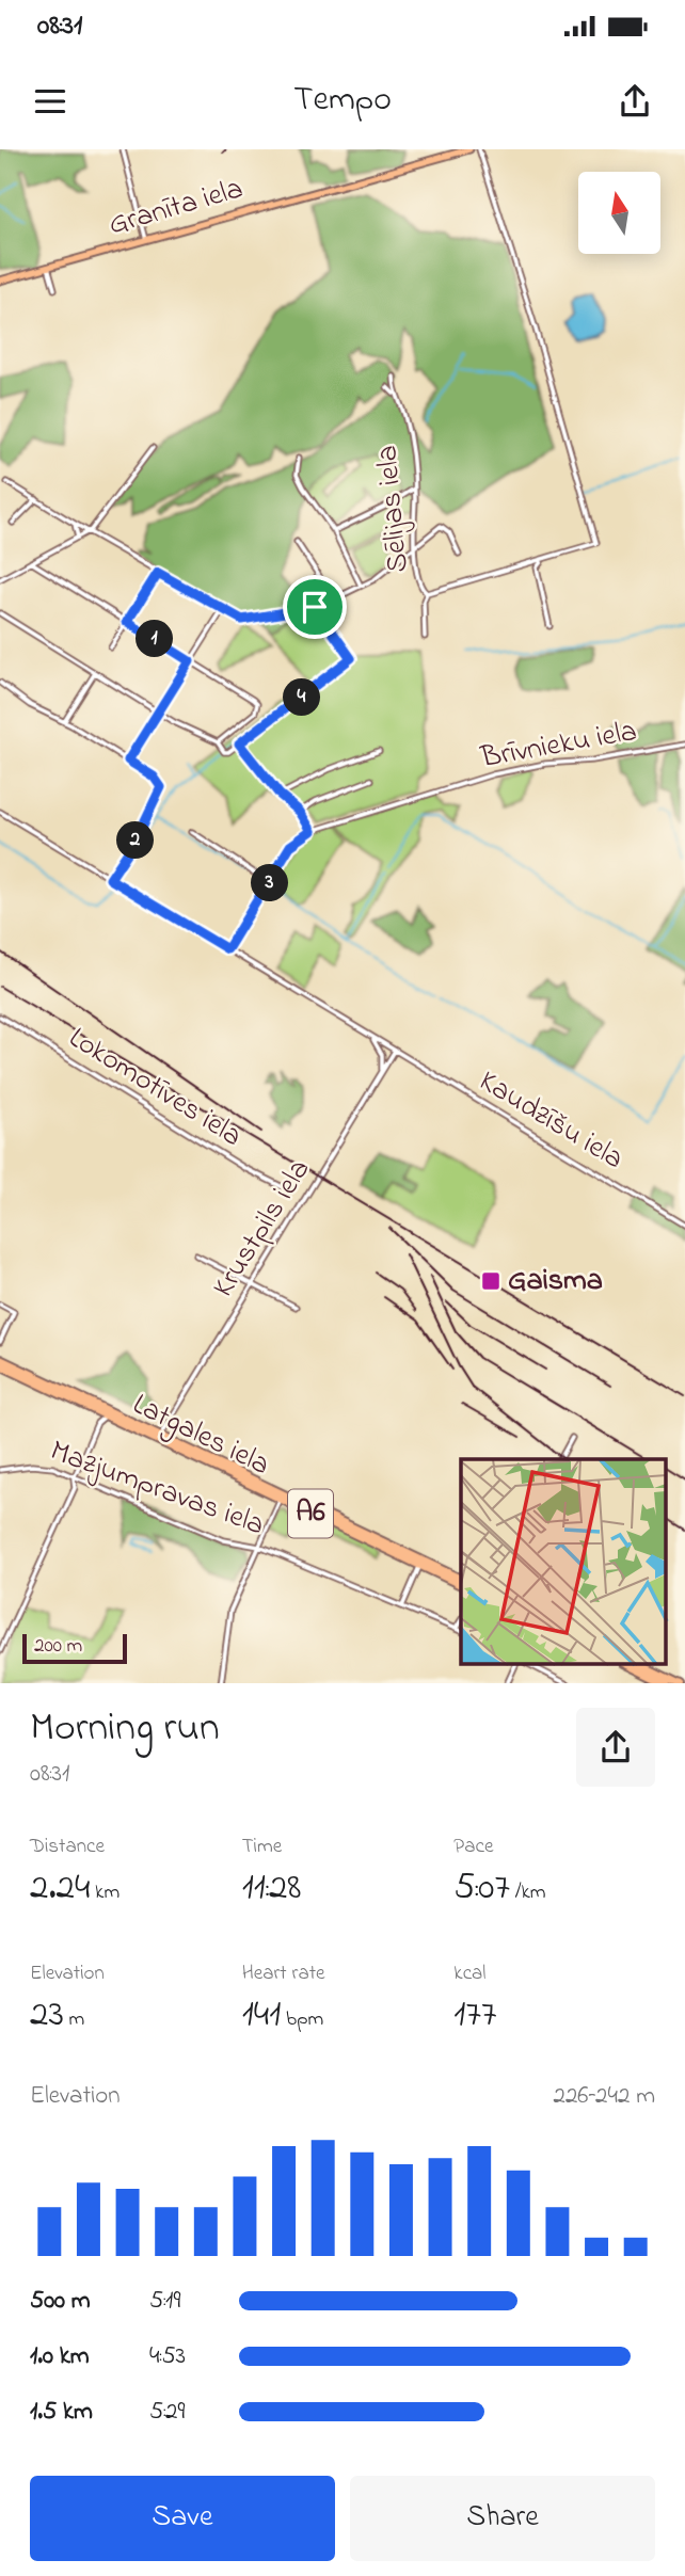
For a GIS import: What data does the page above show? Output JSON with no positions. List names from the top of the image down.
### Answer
{
  "streets": {
    "highway": ["Latgales iela", "A6"],
    "main road": ["Granīta iela"],
    "street": [
      "Sēlijas iela",
      "Brīvnieku iela",
      "Lokomotīves iela",
      "Kaudzīšu iela",
      "Krustpils iela",
      "Mazjumpravas iela"
    ]
  },
  "crossings": [
    ["Krustpils iela", "Latgales iela"]
  ],
  "places": {
    "transit": ["Gaisma"]
  },
  "scale_bar": "200 m",
  "north": "top",
  "page": {
    "status": "08:31",
    "header": "Tempo",
    "pins": [
      "1",
      "4",
      "2",
      "3"
    ],
    "scale": "200 m",
    "heading": ["Morning run", "08:31"],
    "stats": [
      ["Distance", "2.24 km"],
      ["Time", "11:28"],
      ["Pace", "5:07 /km"],
      ["Elevation", "23 m"],
      ["Heart rate", "141 bpm"],
      ["kcal", "177"]
    ],
    "chart": ["Elevation", "226–242 m"],
    "list": [
      {
        "name": "500 m",
        "note": "5:19"
      },
      {
        "name": "1.0 km",
        "note": "4:53"
      },
      {
        "name": "1.5 km",
        "note": "5:29"
      }
    ],
    "buttons": ["Save", "Share"]
  }
}
